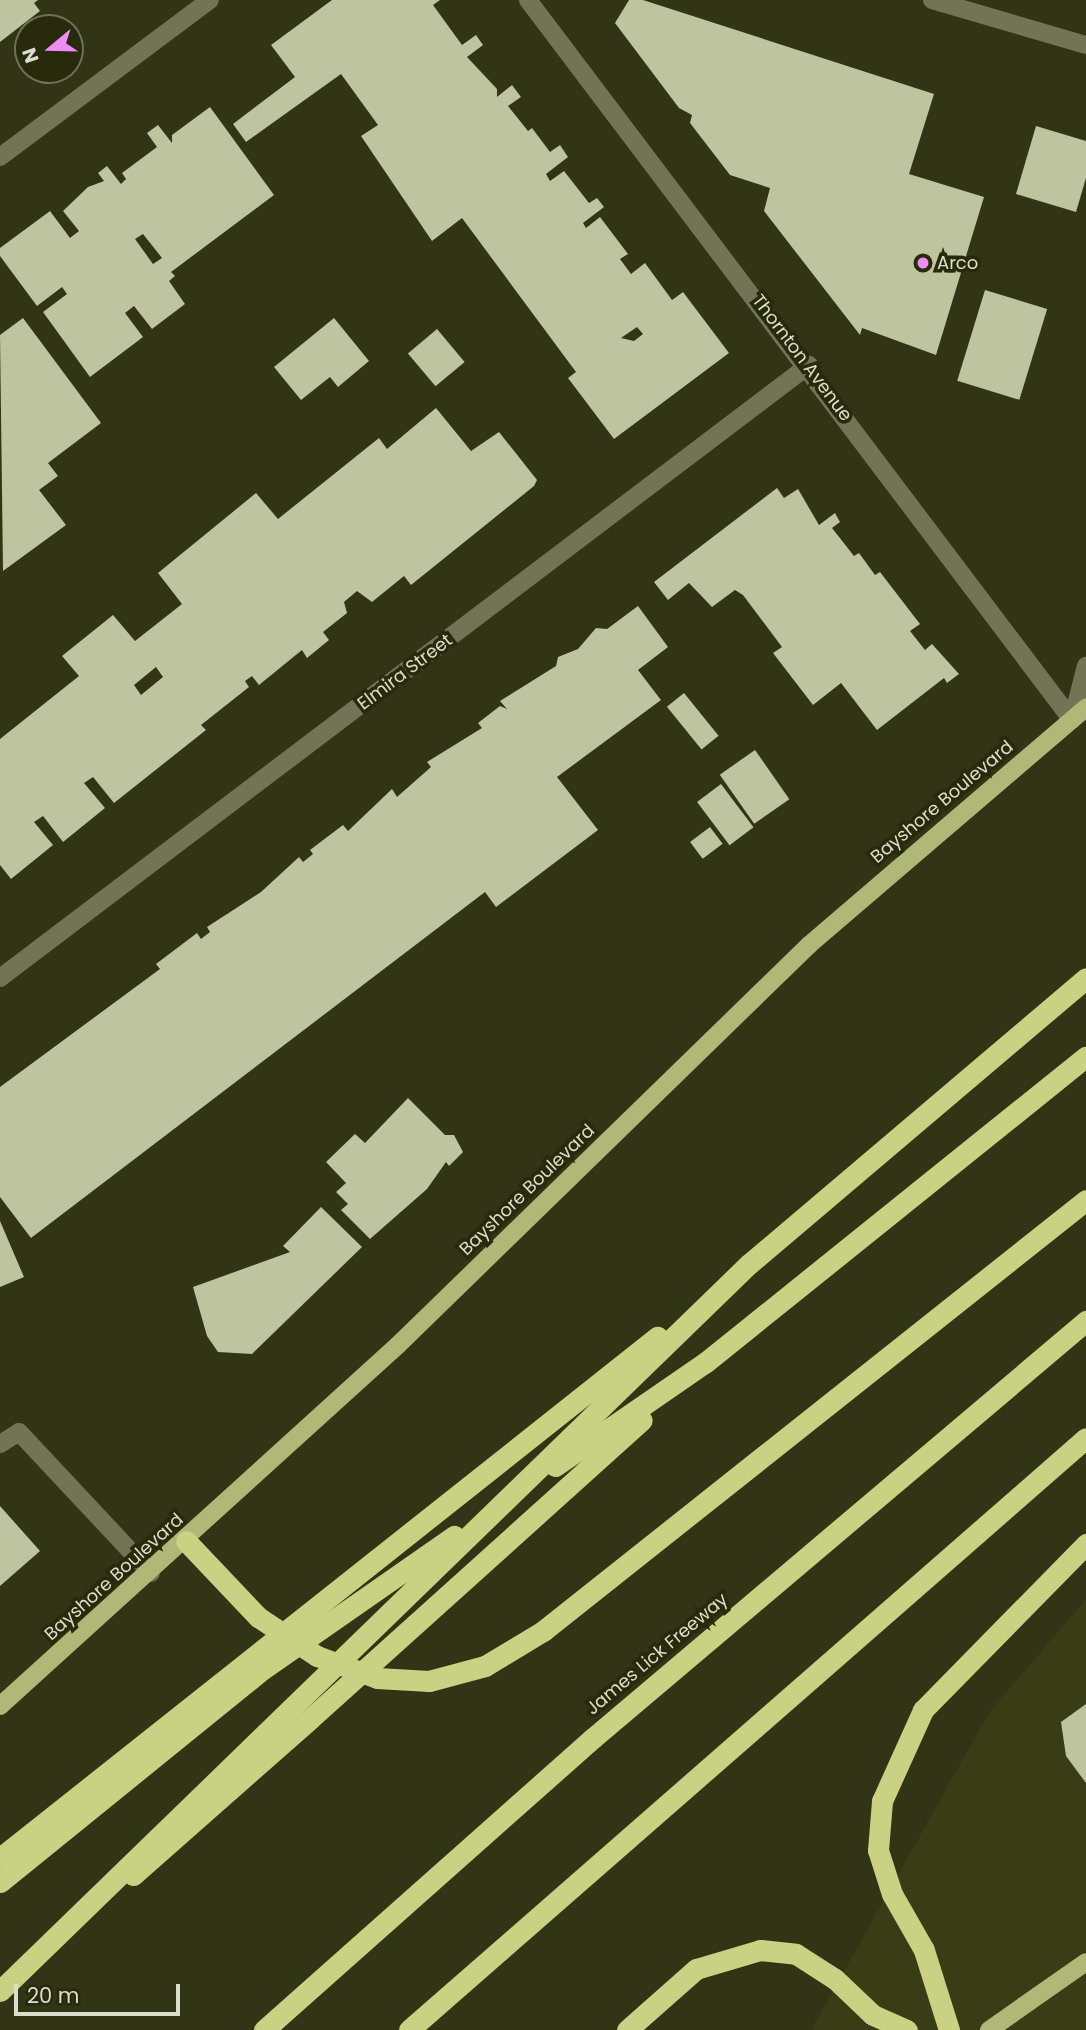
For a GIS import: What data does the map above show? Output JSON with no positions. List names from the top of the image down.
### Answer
{
  "streets": {
    "highway": ["James Lick Freeway"],
    "main road": ["Bayshore Boulevard"],
    "street": ["Thornton Avenue", "Elmira Street"]
  },
  "crossings": [
    ["Thornton Avenue", "Elmira Street"],
    ["Thornton Avenue", "Bayshore Boulevard"]
  ],
  "places": ["Arco"],
  "scale_bar": "20 m",
  "north": "left"
}
